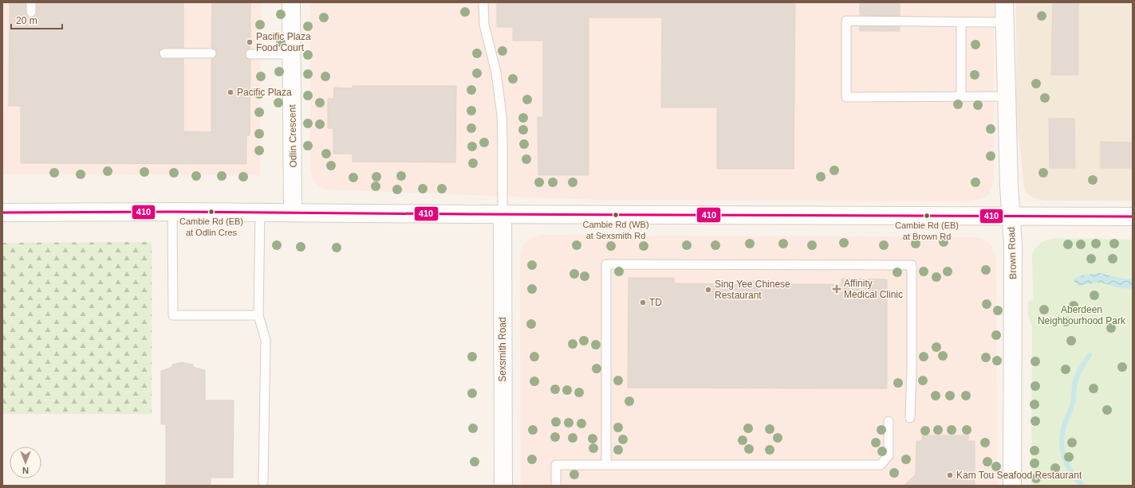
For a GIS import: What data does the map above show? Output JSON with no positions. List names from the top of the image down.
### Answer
{
  "streets": {
    "main road": ["Odlin Crescent", "Brown Road", "Sexsmith Road"]
  },
  "parks": ["Aberdeen Neighbourhood Park"],
  "places": {
    "other": [
      "Pacific Plaza Food Court",
      "Pacific Plaza",
      "Cambie Rd (EB) at Odlin Cres",
      "Cambie Rd (WB) at Sexsmith Rd",
      "Cambie Rd (EB) at Brown Rd",
      "Sing Yee Chinese Restaurant",
      "TD",
      "Kam Tou Seafood Restaurant"
    ],
    "health": ["Affinity Medical Clinic"]
  },
  "lines": ["transit line 410"],
  "scale_bar": "20 m",
  "north": "bottom"
}
